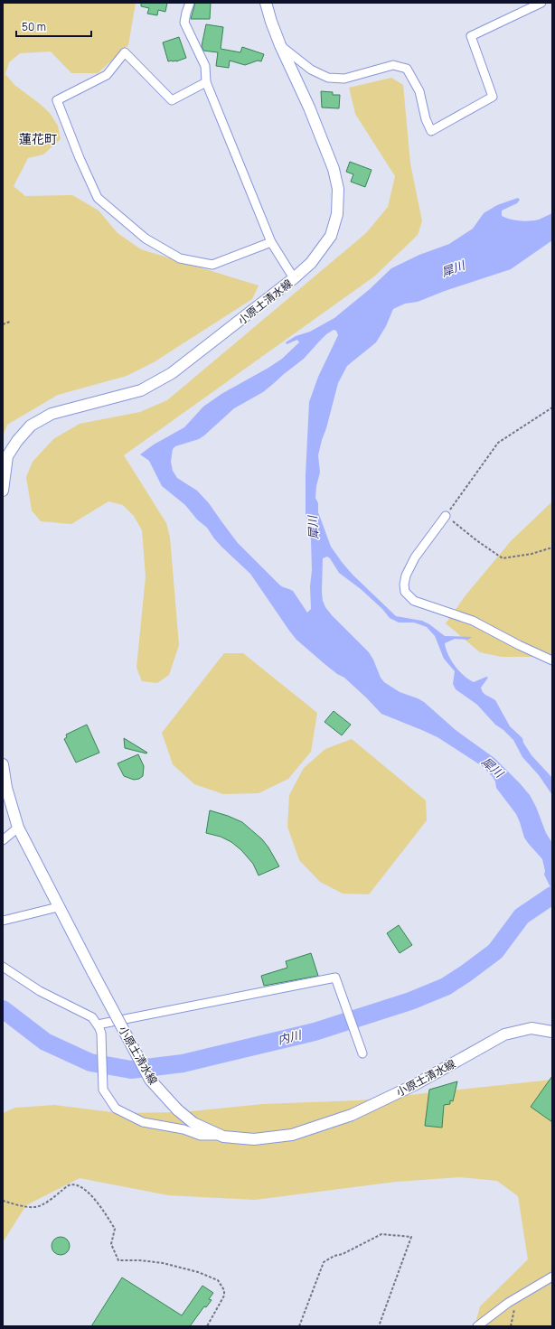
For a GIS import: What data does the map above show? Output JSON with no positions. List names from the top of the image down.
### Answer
{
  "streets": {
    "main road": ["小原土清水線"]
  },
  "districts": ["蓮花町"],
  "water": ["犀川", "内川"],
  "scale_bar": "50 m"
}
